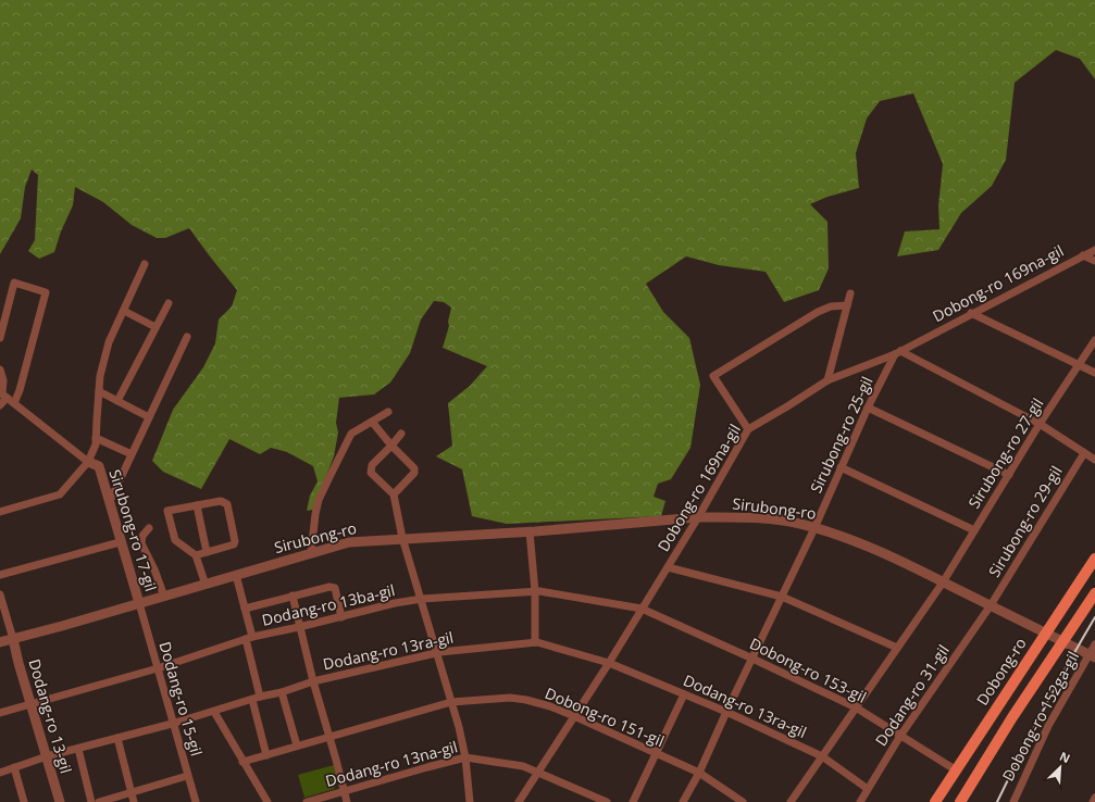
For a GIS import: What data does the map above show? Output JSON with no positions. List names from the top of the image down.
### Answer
{
  "streets": {
    "main road": ["Dobong-ro"],
    "street": [
      "Dobong-ro 169na-gil",
      "Sirubong-ro 25-gil",
      "Sirubong-ro 27-gil",
      "Sirubong-ro",
      "Sirubong-ro 29-gil",
      "Sirubong-ro 17-gil",
      "Dodang-ro 13ba-gil",
      "Dodang-ro 13ra-gil",
      "Dobong-ro 153-gil",
      "Dodang-ro 31-gil",
      "Dodang-ro 15-gil",
      "Dodang-ro 13-gil",
      "Dobong-ro 152ga-gil",
      "Dobong-ro 151-gil",
      "Dodang-ro 13na-gil"
    ]
  },
  "crossings": [
    ["Dobong-ro 169na-gil", "Sirubong-ro 25-gil"],
    ["Dobong-ro 169na-gil", "Sirubong-ro"],
    ["Dobong-ro 169na-gil", "Dodang-ro 13ba-gil"],
    ["Dobong-ro 169na-gil", "Dodang-ro 13ra-gil"],
    ["Dobong-ro 169na-gil", "Dobong-ro 153-gil"],
    ["Dobong-ro 169na-gil", "Dobong-ro 151-gil"],
    ["Dobong-ro 169na-gil", "Dodang-ro 13na-gil"],
    ["Sirubong-ro 25-gil", "Sirubong-ro"],
    ["Sirubong-ro 25-gil", "Dodang-ro 13ra-gil"],
    ["Sirubong-ro 25-gil", "Dobong-ro 153-gil"],
    ["Sirubong-ro 25-gil", "Dobong-ro 151-gil"],
    ["Sirubong-ro 27-gil", "Sirubong-ro"],
    ["Sirubong-ro 27-gil", "Dodang-ro 13ra-gil"],
    ["Sirubong-ro 27-gil", "Dobong-ro 153-gil"],
    ["Sirubong-ro", "Sirubong-ro 29-gil"],
    ["Sirubong-ro", "Sirubong-ro 17-gil"],
    ["Sirubong-ro", "Dobong-ro"],
    ["Sirubong-ro", "Dodang-ro 31-gil"],
    ["Sirubong-ro", "Dodang-ro 15-gil"],
    ["Sirubong-ro", "Dodang-ro 13-gil"],
    ["Sirubong-ro", "Dobong-ro 152ga-gil"],
    ["Sirubong-ro 29-gil", "Dodang-ro 31-gil"],
    ["Sirubong-ro 17-gil", "Dodang-ro 15-gil"],
    ["Dodang-ro 13ba-gil", "Dobong-ro 153-gil"],
    ["Dodang-ro 13ba-gil", "Dodang-ro 15-gil"],
    ["Dodang-ro 13ba-gil", "Dodang-ro 13-gil"],
    ["Dodang-ro 13ra-gil", "Dodang-ro 31-gil"],
    ["Dodang-ro 13ra-gil", "Dodang-ro 15-gil"],
    ["Dodang-ro 13ra-gil", "Dodang-ro 13-gil"],
    ["Dobong-ro 153-gil", "Dobong-ro"],
    ["Dobong-ro 153-gil", "Dodang-ro 31-gil"]
  ],
  "north": "top right"
}
